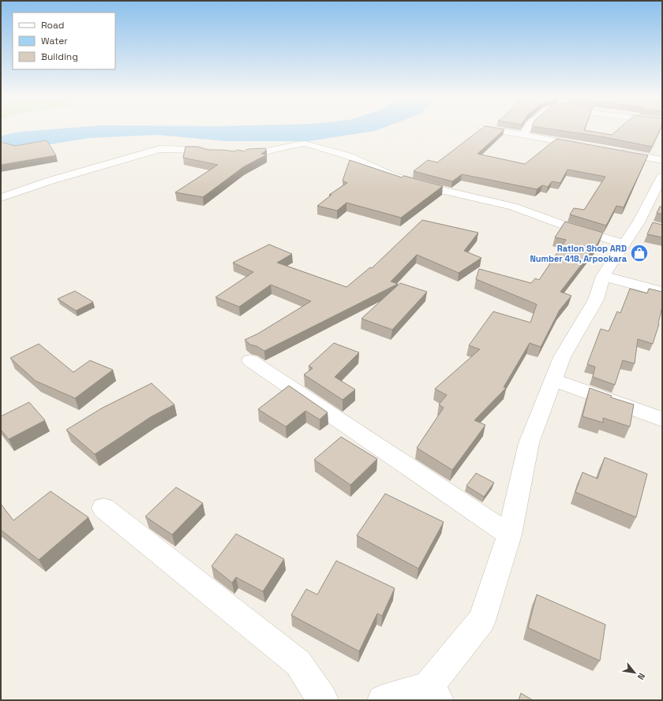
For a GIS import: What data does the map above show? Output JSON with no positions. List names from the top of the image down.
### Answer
{
  "places": {
    "shop": ["Ration Shop ARD Number 418, Arpookara"]
  },
  "legend": ["Road", "Water", "Building"],
  "north": "bottom right"
}
